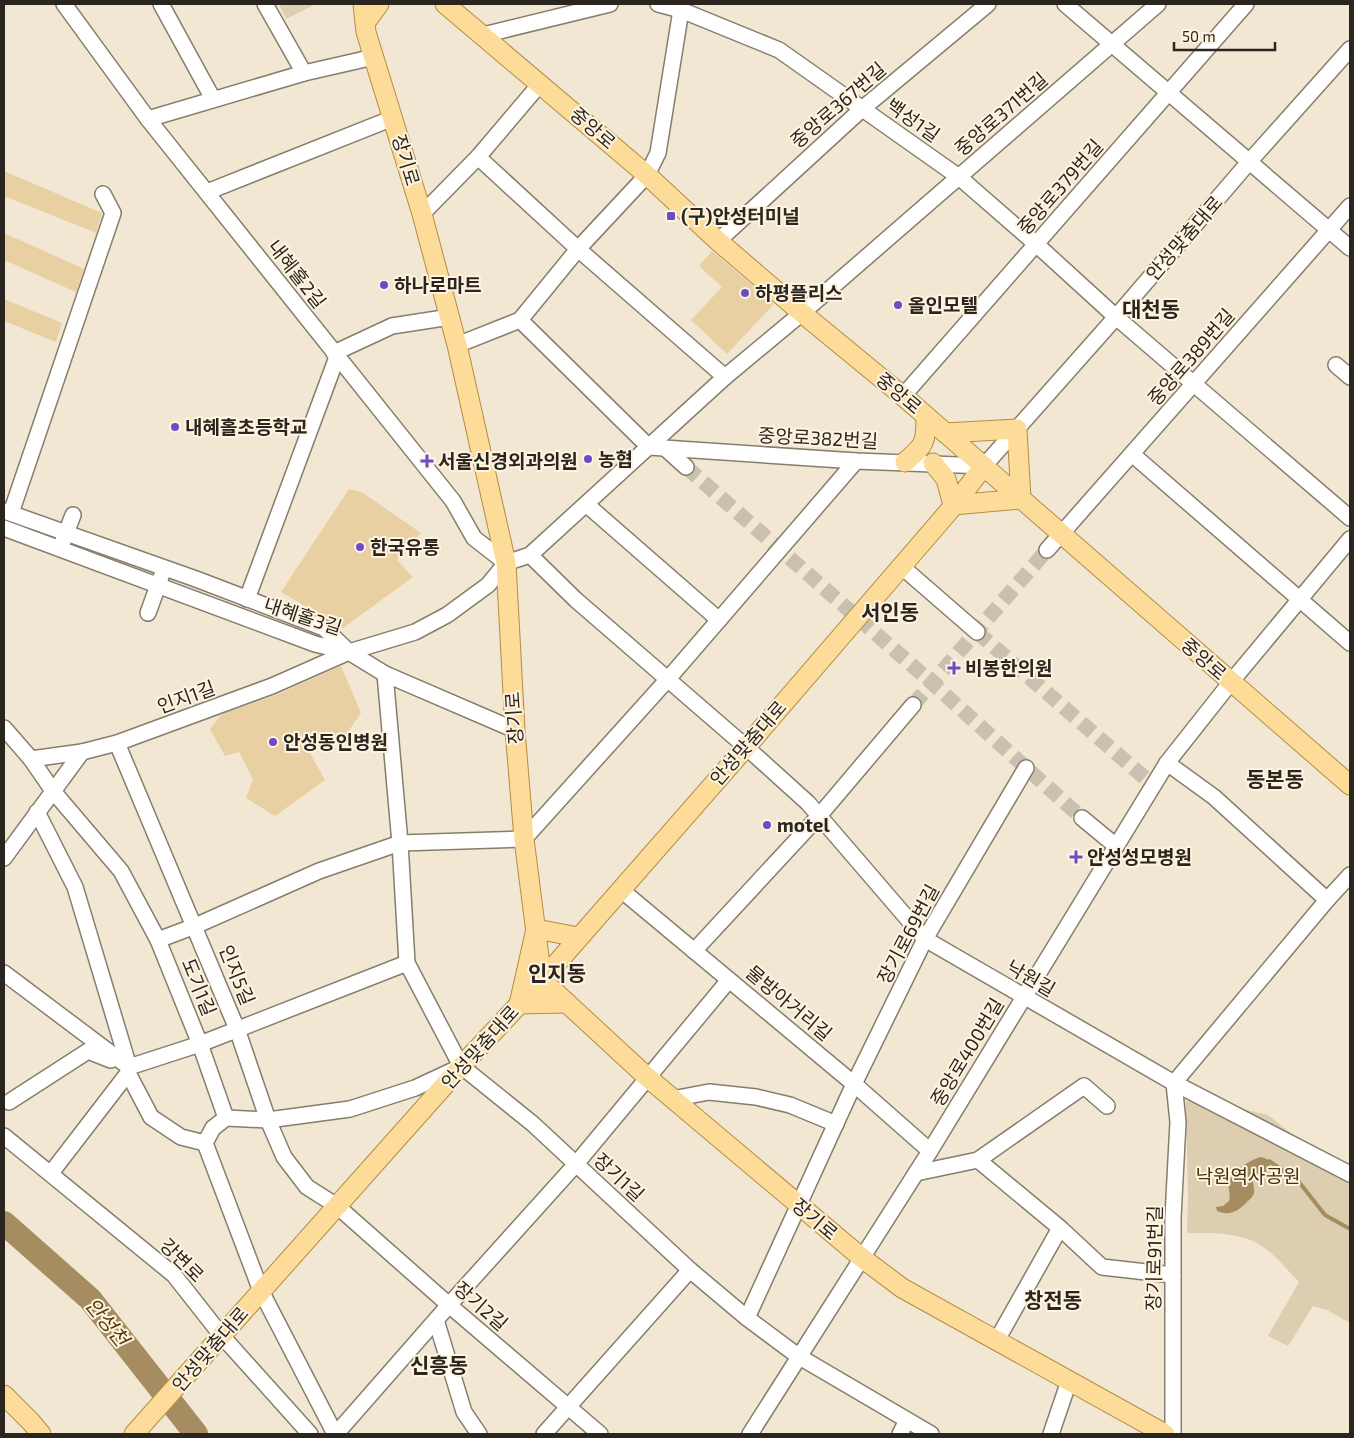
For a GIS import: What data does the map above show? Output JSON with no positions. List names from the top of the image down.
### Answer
{
  "streets": {
    "main road": ["중앙로", "장기로", "안성맞춤대로"],
    "street": [
      "중앙로367번길",
      "중앙로371번길",
      "백성1길",
      "중앙로379번길",
      "내혜홀2길",
      "중앙로389번길",
      "중앙로382번길",
      "내혜홀3길",
      "인지1길",
      "장기로69번길",
      "인지5길",
      "낙원길",
      "도기1길",
      "물방아거리길",
      "중앙로400번길",
      "장기1길",
      "장기로91번길",
      "강변로",
      "장기2길"
    ]
  },
  "crossings": [
    ["중앙로367번길", "백성1길"],
    ["중앙로367번길", "중앙로"],
    ["중앙로371번길", "백성1길"],
    ["중앙로371번길", "중앙로"],
    ["중앙로371번길", "중앙로382번길"],
    ["중앙로371번길", "낙원길"],
    ["백성1길", "중앙로379번길"],
    ["백성1길", "안성맞춤대로"],
    ["백성1길", "중앙로389번길"],
    ["중앙로", "중앙로379번길"],
    ["중앙로", "안성맞춤대로"],
    ["중앙로", "중앙로389번길"],
    ["중앙로", "중앙로382번길"],
    ["중앙로", "중앙로400번길"],
    ["장기로", "안성맞춤대로"],
    ["장기로", "내혜홀2길"],
    ["장기로", "인지1길"],
    ["장기로", "장기로69번길"],
    ["장기로", "중앙로400번길"],
    ["안성맞춤대로", "중앙로382번길"],
    ["안성맞춤대로", "인지5길"],
    ["안성맞춤대로", "낙원길"],
    ["안성맞춤대로", "물방아거리길"],
    ["안성맞춤대로", "장기1길"],
    ["안성맞춤대로", "강변로"],
    ["안성맞춤대로", "장기2길"],
    ["내혜홀2길", "인지1길"],
    ["내혜홀3길", "인지1길"],
    ["인지1길", "인지5길"],
    ["인지1길", "도기1길"],
    ["장기로69번길", "낙원길"],
    ["장기로69번길", "물방아거리길"],
    ["인지5길", "장기2길"],
    ["낙원길", "중앙로400번길"],
    ["낙원길", "장기로91번길"],
    ["물방아거리길", "중앙로400번길"],
    ["중앙로400번길", "장기1길"]
  ],
  "districts": [
    "대천동",
    "서인동",
    "동본동",
    "인지동",
    "창전동",
    "신흥동"
  ],
  "water": ["안성천"],
  "parks": ["낙원역사공원"],
  "places": {
    "transit": ["(구)안성터미널"],
    "other": [
      "하나로마트",
      "하평플리스",
      "올인모텔",
      "내혜홀초등학교",
      "농협",
      "한국유통",
      "안성동인병원",
      "motel"
    ],
    "health": ["서울신경외과의원", "비봉한의원", "안성성모병원"]
  },
  "scale_bar": "50 m"
}
